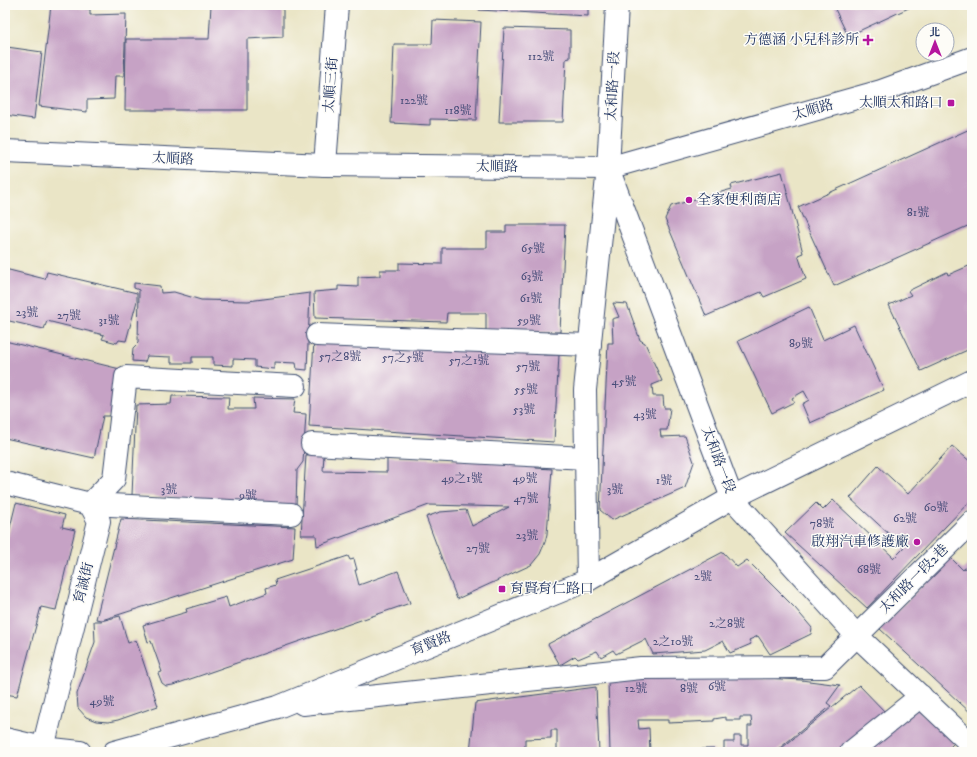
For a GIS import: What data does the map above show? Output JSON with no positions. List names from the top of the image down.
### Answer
{
  "streets": {
    "street": [
      "太順三街",
      "太和路一段",
      "太順路",
      "太和路一段2巷",
      "育誠街",
      "育賢路"
    ]
  },
  "crossings": [
    ["太順三街", "太順路"],
    ["太和路一段", "太順路"],
    ["太和路一段", "太和路一段2巷"],
    ["太和路一段", "育賢路"],
    ["太和路一段2巷", "育賢路"]
  ],
  "places": {
    "health": ["方德涵 小兒科診所"],
    "transit": ["太順太和路口", "育賢育仁路口"],
    "other": ["全家便利商店", "啟翔汽車修護廠"]
  },
  "house_numbers": [
    "112號",
    "122號",
    "118號",
    "81號",
    "65號",
    "63號",
    "61號",
    "23號",
    "27號",
    "31號",
    "59號",
    "89號",
    "57之8號",
    "57之5號",
    "57之1號",
    "57號",
    "45號",
    "55號",
    "53號",
    "43號",
    "49之1號",
    "49號",
    "1號",
    "3號",
    "3號",
    "9號",
    "47號",
    "60號",
    "62號",
    "78號",
    "23號",
    "27號",
    "68號",
    "2號",
    "2之8號",
    "2之10號",
    "6號",
    "12號",
    "8號",
    "49號"
  ],
  "north": "top"
}
